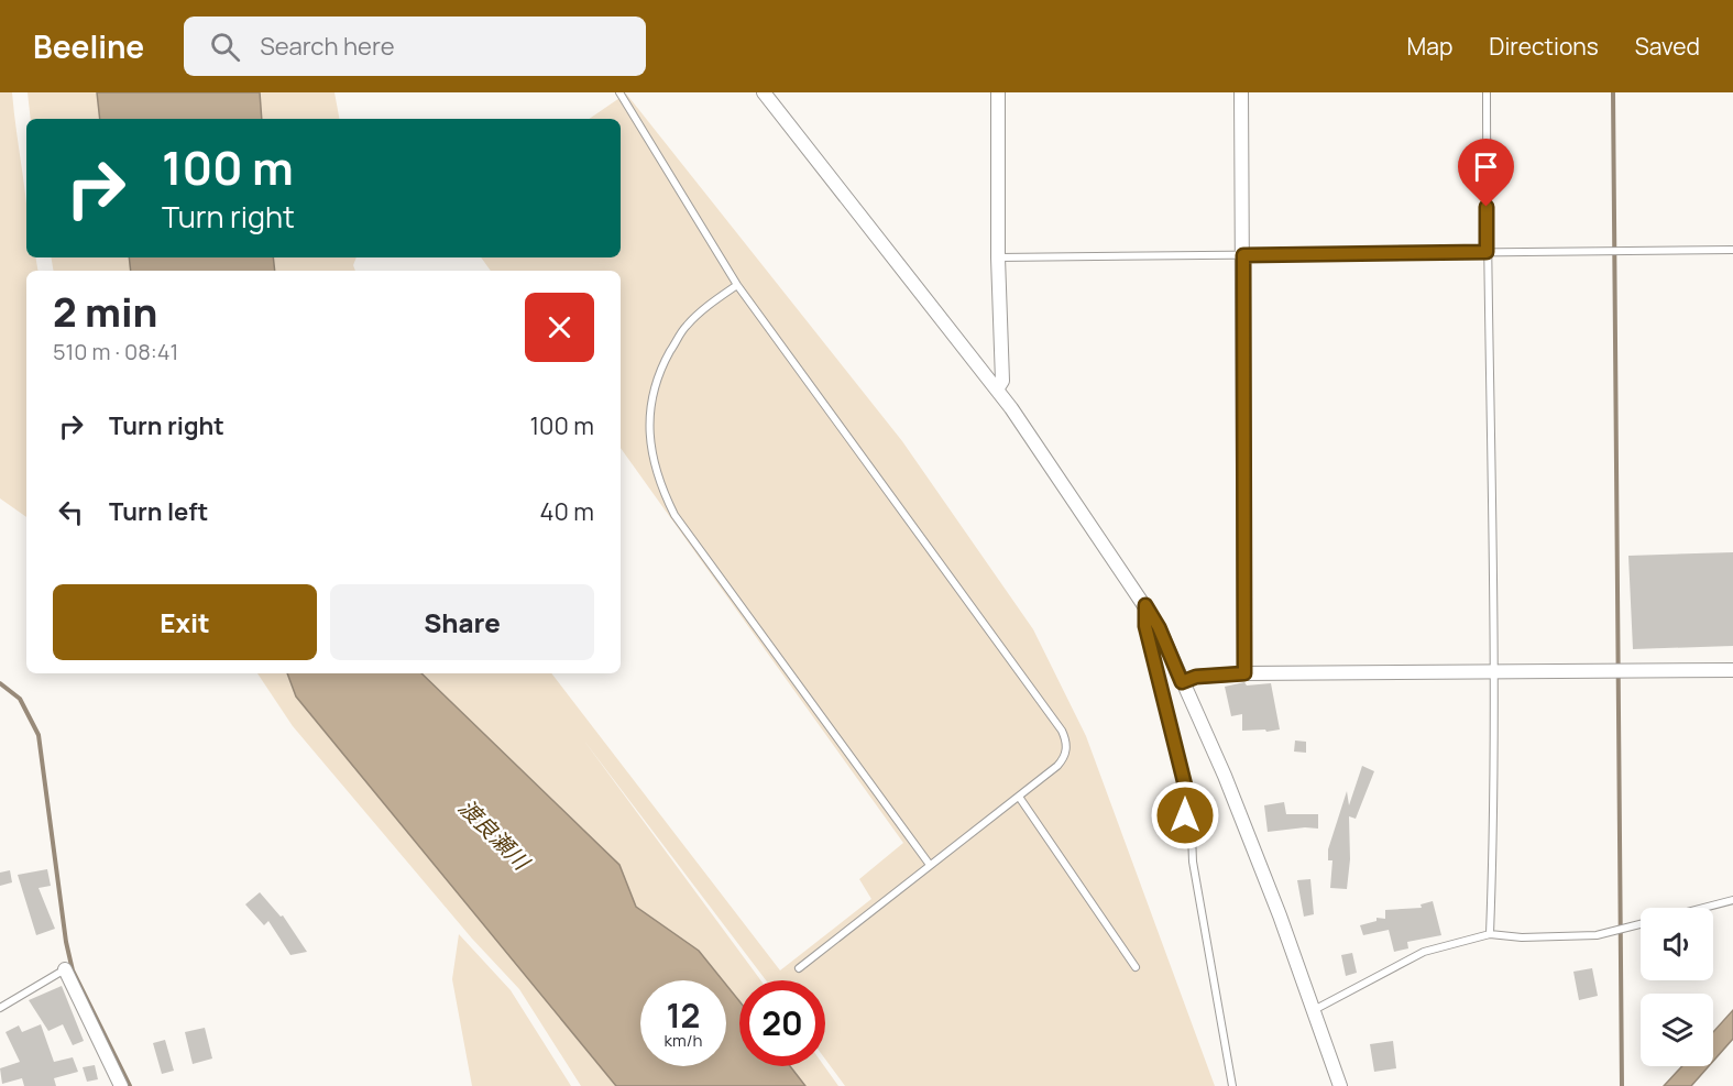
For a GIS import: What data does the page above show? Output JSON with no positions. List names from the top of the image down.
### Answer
{
  "water": ["渡良瀬川"],
  "page": {
    "header": "Beeline",
    "search": "Search here",
    "nav": ["Map", "Directions", "Saved"],
    "turn": ["100 m", "Turn right"],
    "heading": ["2 min", "510 m · 08:41"],
    "list": [
      {
        "name": "Turn right",
        "value": "100 m"
      },
      {
        "name": "Turn left",
        "value": "40 m"
      }
    ],
    "buttons": ["Exit", "Share"],
    "speed": "12 km/h",
    "limit": "20"
  }
}
